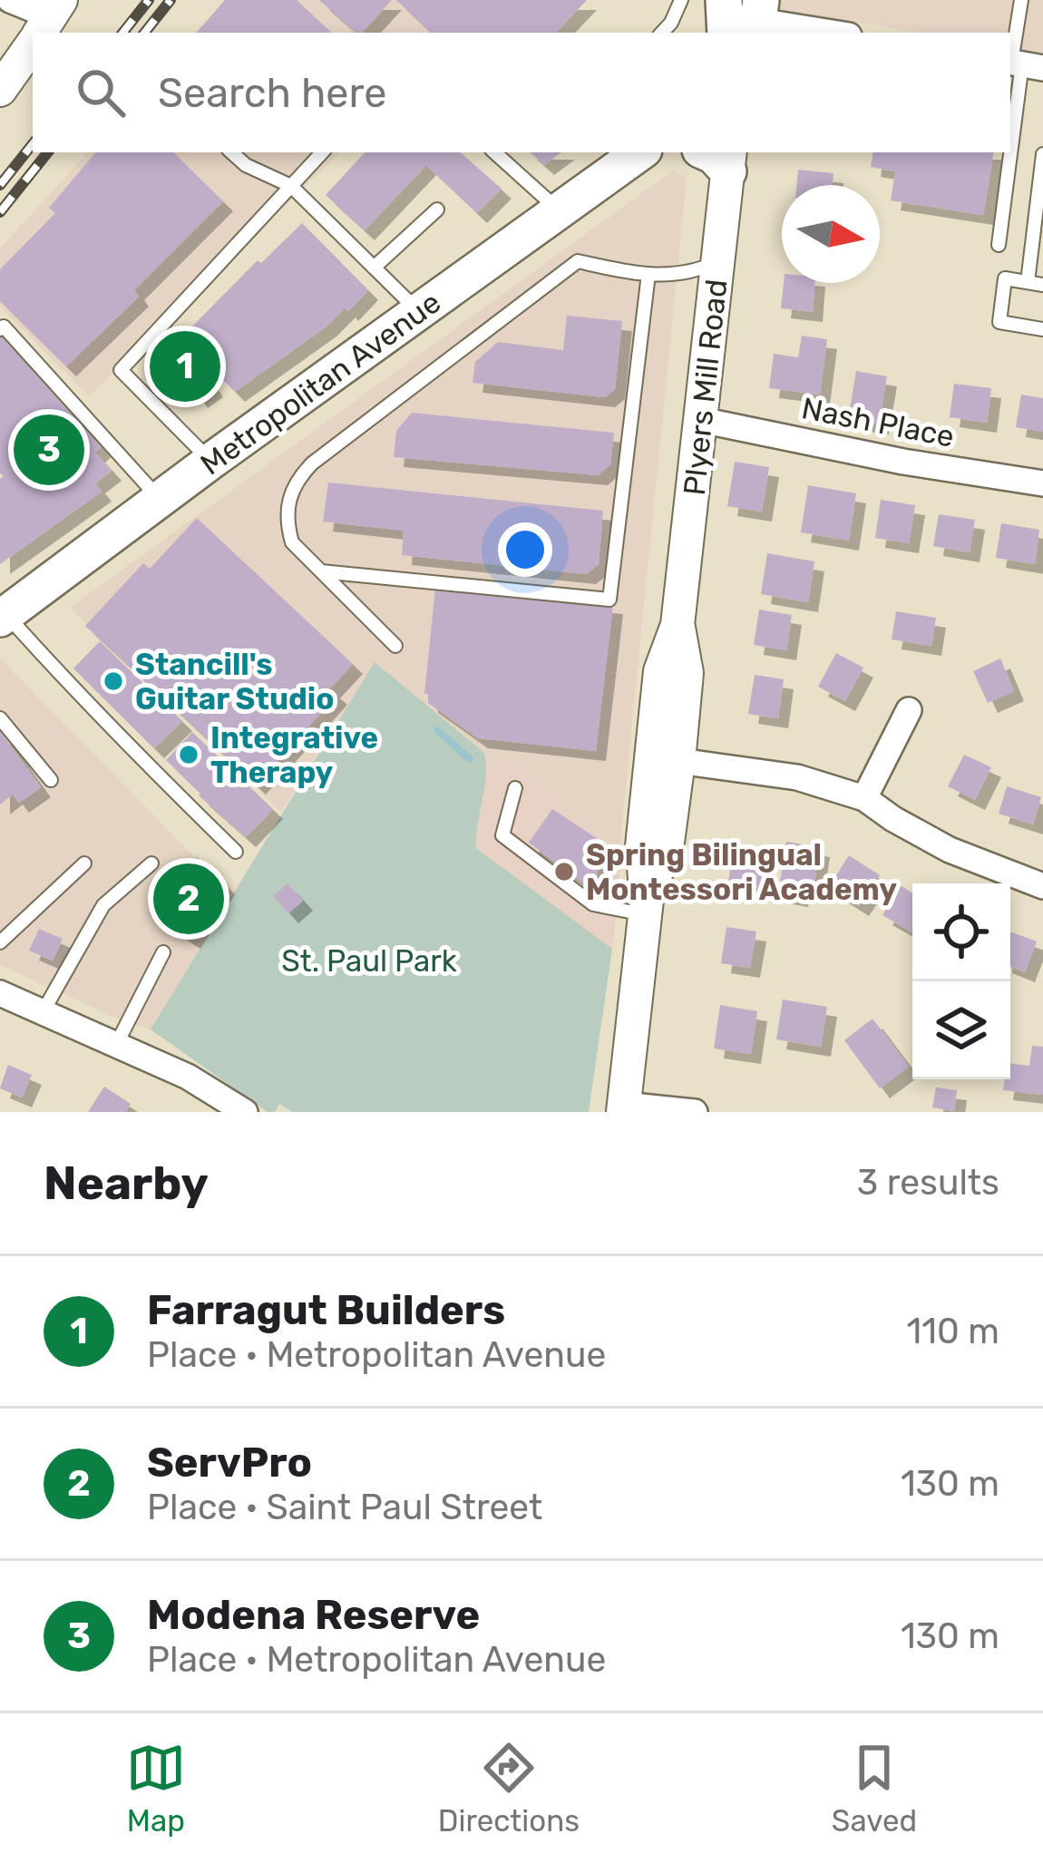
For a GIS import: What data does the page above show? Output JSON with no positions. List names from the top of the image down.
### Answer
{
  "streets": {
    "main road": ["Metropolitan Avenue"],
    "street": ["Plyers Mill Road", "Nash Place"]
  },
  "crossings": [
    ["Plyers Mill Road", "Nash Place"]
  ],
  "parks": ["St. Paul Park"],
  "places": ["Stancill's Guitar Studio", "Integrative Therapy", "Spring Bilingual Montessori Academy"],
  "north": "right",
  "page": {
    "search": "Search here",
    "pins": ["1", "3", "2"],
    "heading": ["Nearby", "3 results"],
    "list": [
      {
        "mark": "1",
        "name": "Farragut Builders",
        "note": "Place · Metropolitan Avenue",
        "value": "110 m"
      },
      {
        "mark": "2",
        "name": "ServPro",
        "note": "Place · Saint Paul Street",
        "value": "130 m"
      },
      {
        "mark": "3",
        "name": "Modena Reserve",
        "note": "Place · Metropolitan Avenue",
        "value": "130 m"
      }
    ],
    "nav": ["Map", "Directions", "Saved"]
  }
}
